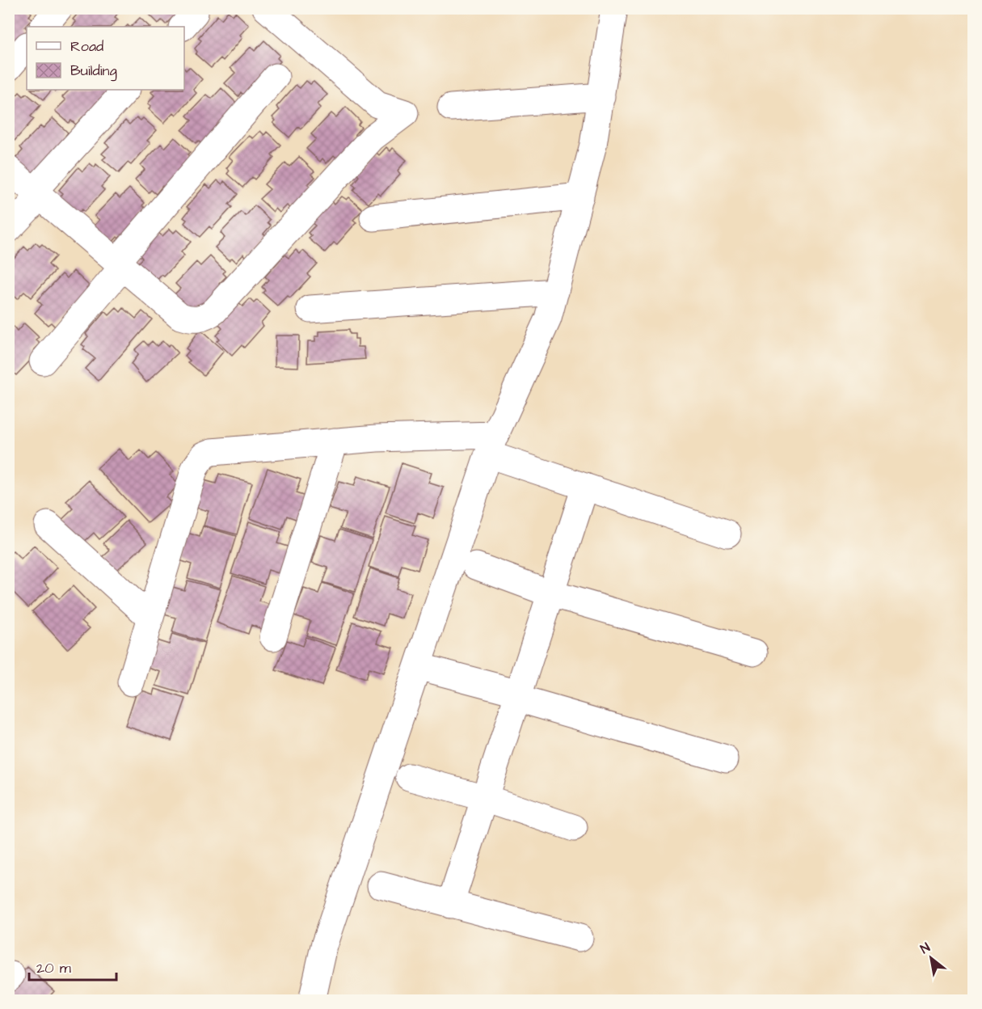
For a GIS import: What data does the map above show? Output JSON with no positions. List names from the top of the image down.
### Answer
{
  "legend": ["Road", "Building"],
  "scale_bar": "20 m",
  "north": "top left"
}
